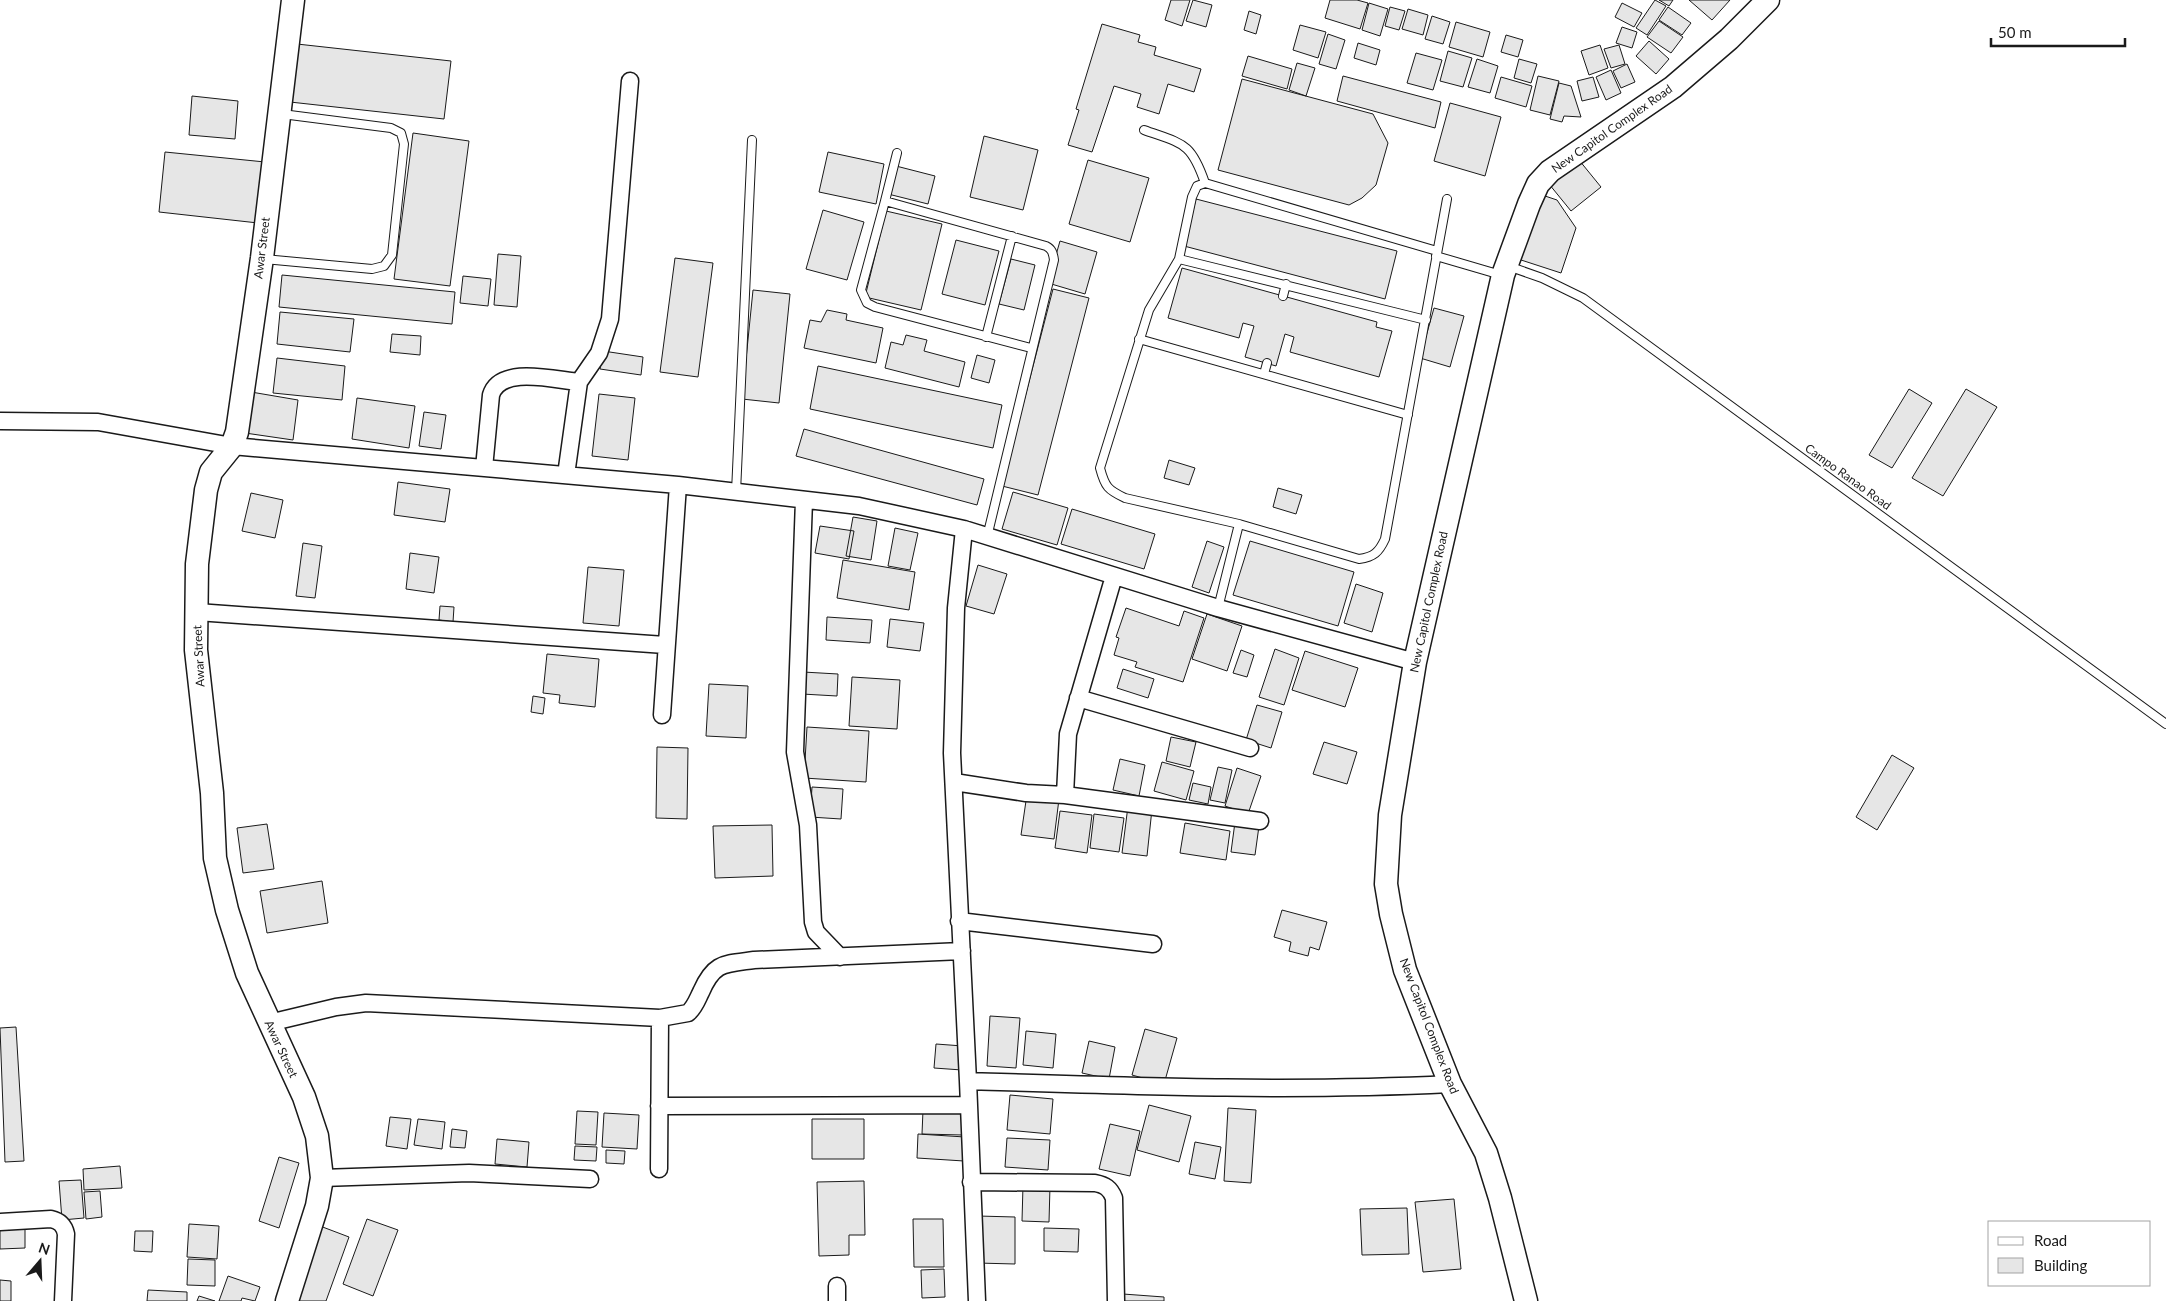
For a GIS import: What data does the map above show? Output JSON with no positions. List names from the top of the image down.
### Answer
{
  "streets": {
    "main road": ["New Capitol Complex Road", "Awar Street"],
    "lane": ["Campo Ranao Road"]
  },
  "crossings": [
    ["New Capitol Complex Road", "Campo Ranao Road"]
  ],
  "legend": ["Road", "Building"],
  "scale_bar": "50 m",
  "north": "top"
}
